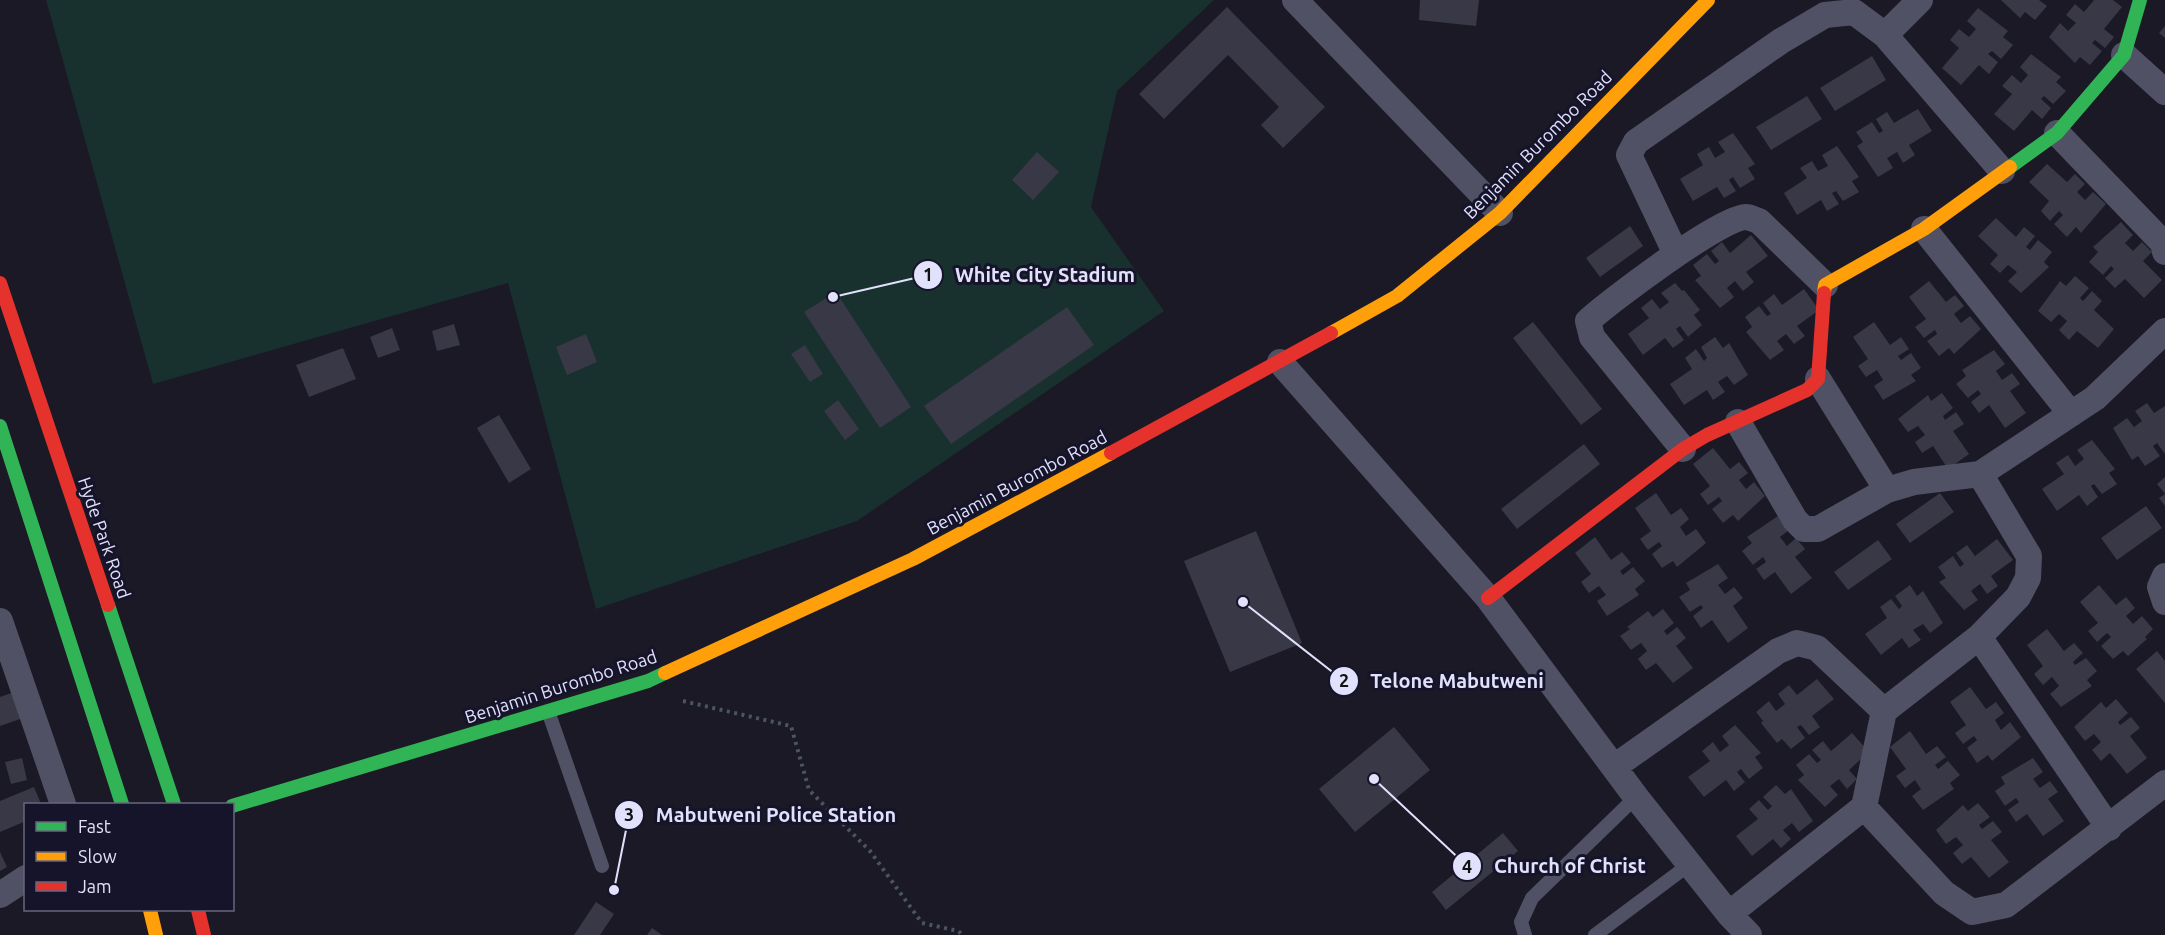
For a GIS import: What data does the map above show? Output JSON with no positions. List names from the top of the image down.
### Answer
{
  "streets": {
    "street": ["Benjamin Burombo Road", "Hyde Park Road"]
  },
  "places": [
    "White City Stadium",
    "Telone Mabutweni",
    "Church of Christ",
    "Mabutweni Police Station"
  ],
  "legend": ["Fast", "Slow", "Jam"]
}
